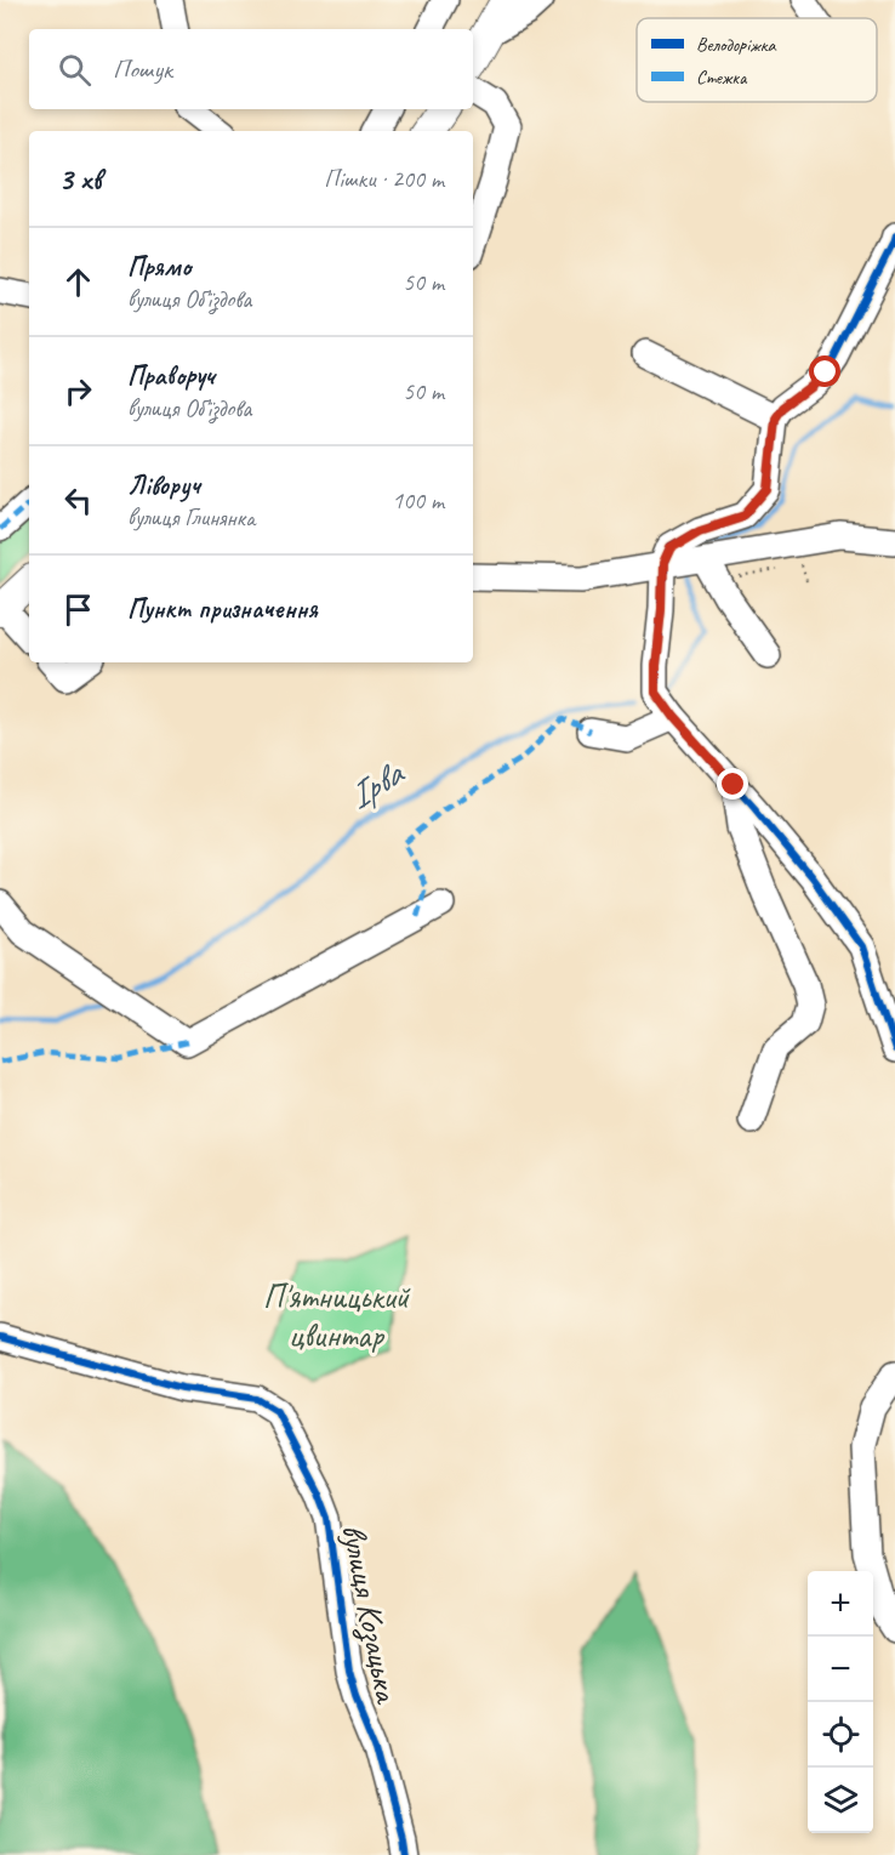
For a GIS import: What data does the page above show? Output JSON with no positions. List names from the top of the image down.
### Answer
{
  "streets": {
    "street": ["вулиця Козацька"]
  },
  "water": ["Ірва"],
  "parks": ["П'ятницький цвинтар"],
  "legend": ["Велодоріжка", "Стежка"],
  "page": {
    "search": "Пошук",
    "heading": ["3 хв", "Пішки · 200 m"],
    "list": [
      ["Прямо", "вулиця Об'їздова", "50 m"],
      ["Праворуч", "вулиця Об'їздова", "50 m"],
      ["Ліворуч", "вулиця Глинянка", "100 m"],
      "Пункт призначення"
    ],
    "map_buttons": ["+", "−"]
  }
}
